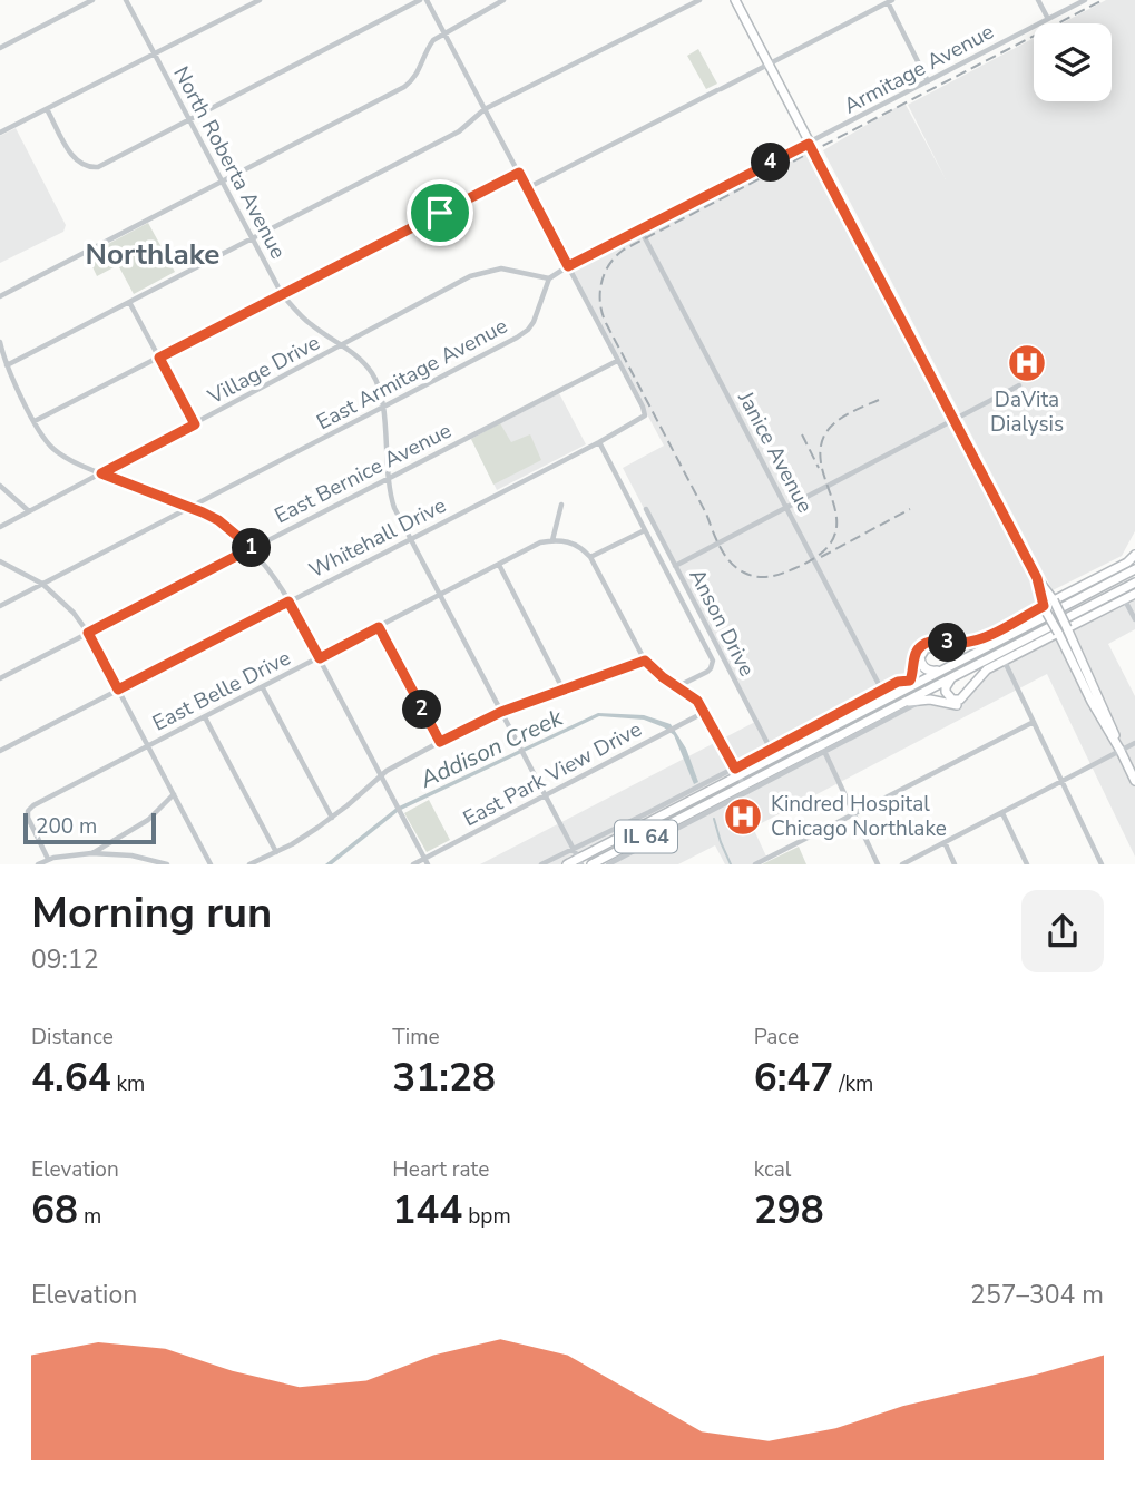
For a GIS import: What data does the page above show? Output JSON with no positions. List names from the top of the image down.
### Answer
{
  "streets": {
    "main road": ["IL 64"],
    "street": [
      "Armitage Avenue",
      "North Roberta Avenue",
      "Village Drive",
      "East Armitage Avenue",
      "Janice Avenue",
      "East Bernice Avenue",
      "Whitehall Drive",
      "Anson Drive",
      "East Belle Drive",
      "East Park View Drive"
    ]
  },
  "crossings": [
    ["North Roberta Avenue", "Village Drive"],
    ["North Roberta Avenue", "East Armitage Avenue"],
    ["North Roberta Avenue", "East Bernice Avenue"],
    ["North Roberta Avenue", "Whitehall Drive"],
    ["North Roberta Avenue", "East Belle Drive"],
    ["North Roberta Avenue", "East Park View Drive"],
    ["North Roberta Avenue", "IL 64"],
    ["Village Drive", "East Armitage Avenue"],
    ["East Bernice Avenue", "Whitehall Drive"]
  ],
  "districts": ["Northlake"],
  "water": ["Addison Creek"],
  "places": {
    "hospital": ["DaVita Dialysis", "Kindred Hospital Chicago Northlake"]
  },
  "scale_bar": "200 m",
  "page": {
    "pins": [
      "4",
      "1",
      "3",
      "2"
    ],
    "scale": "200 m",
    "heading": ["Morning run", "09:12"],
    "stats": [
      ["Distance", "4.64 km"],
      ["Time", "31:28"],
      ["Pace", "6:47 /km"],
      ["Elevation", "68 m"],
      ["Heart rate", "144 bpm"],
      ["kcal", "298"]
    ],
    "chart": ["Elevation", "257–304 m"]
  }
}
